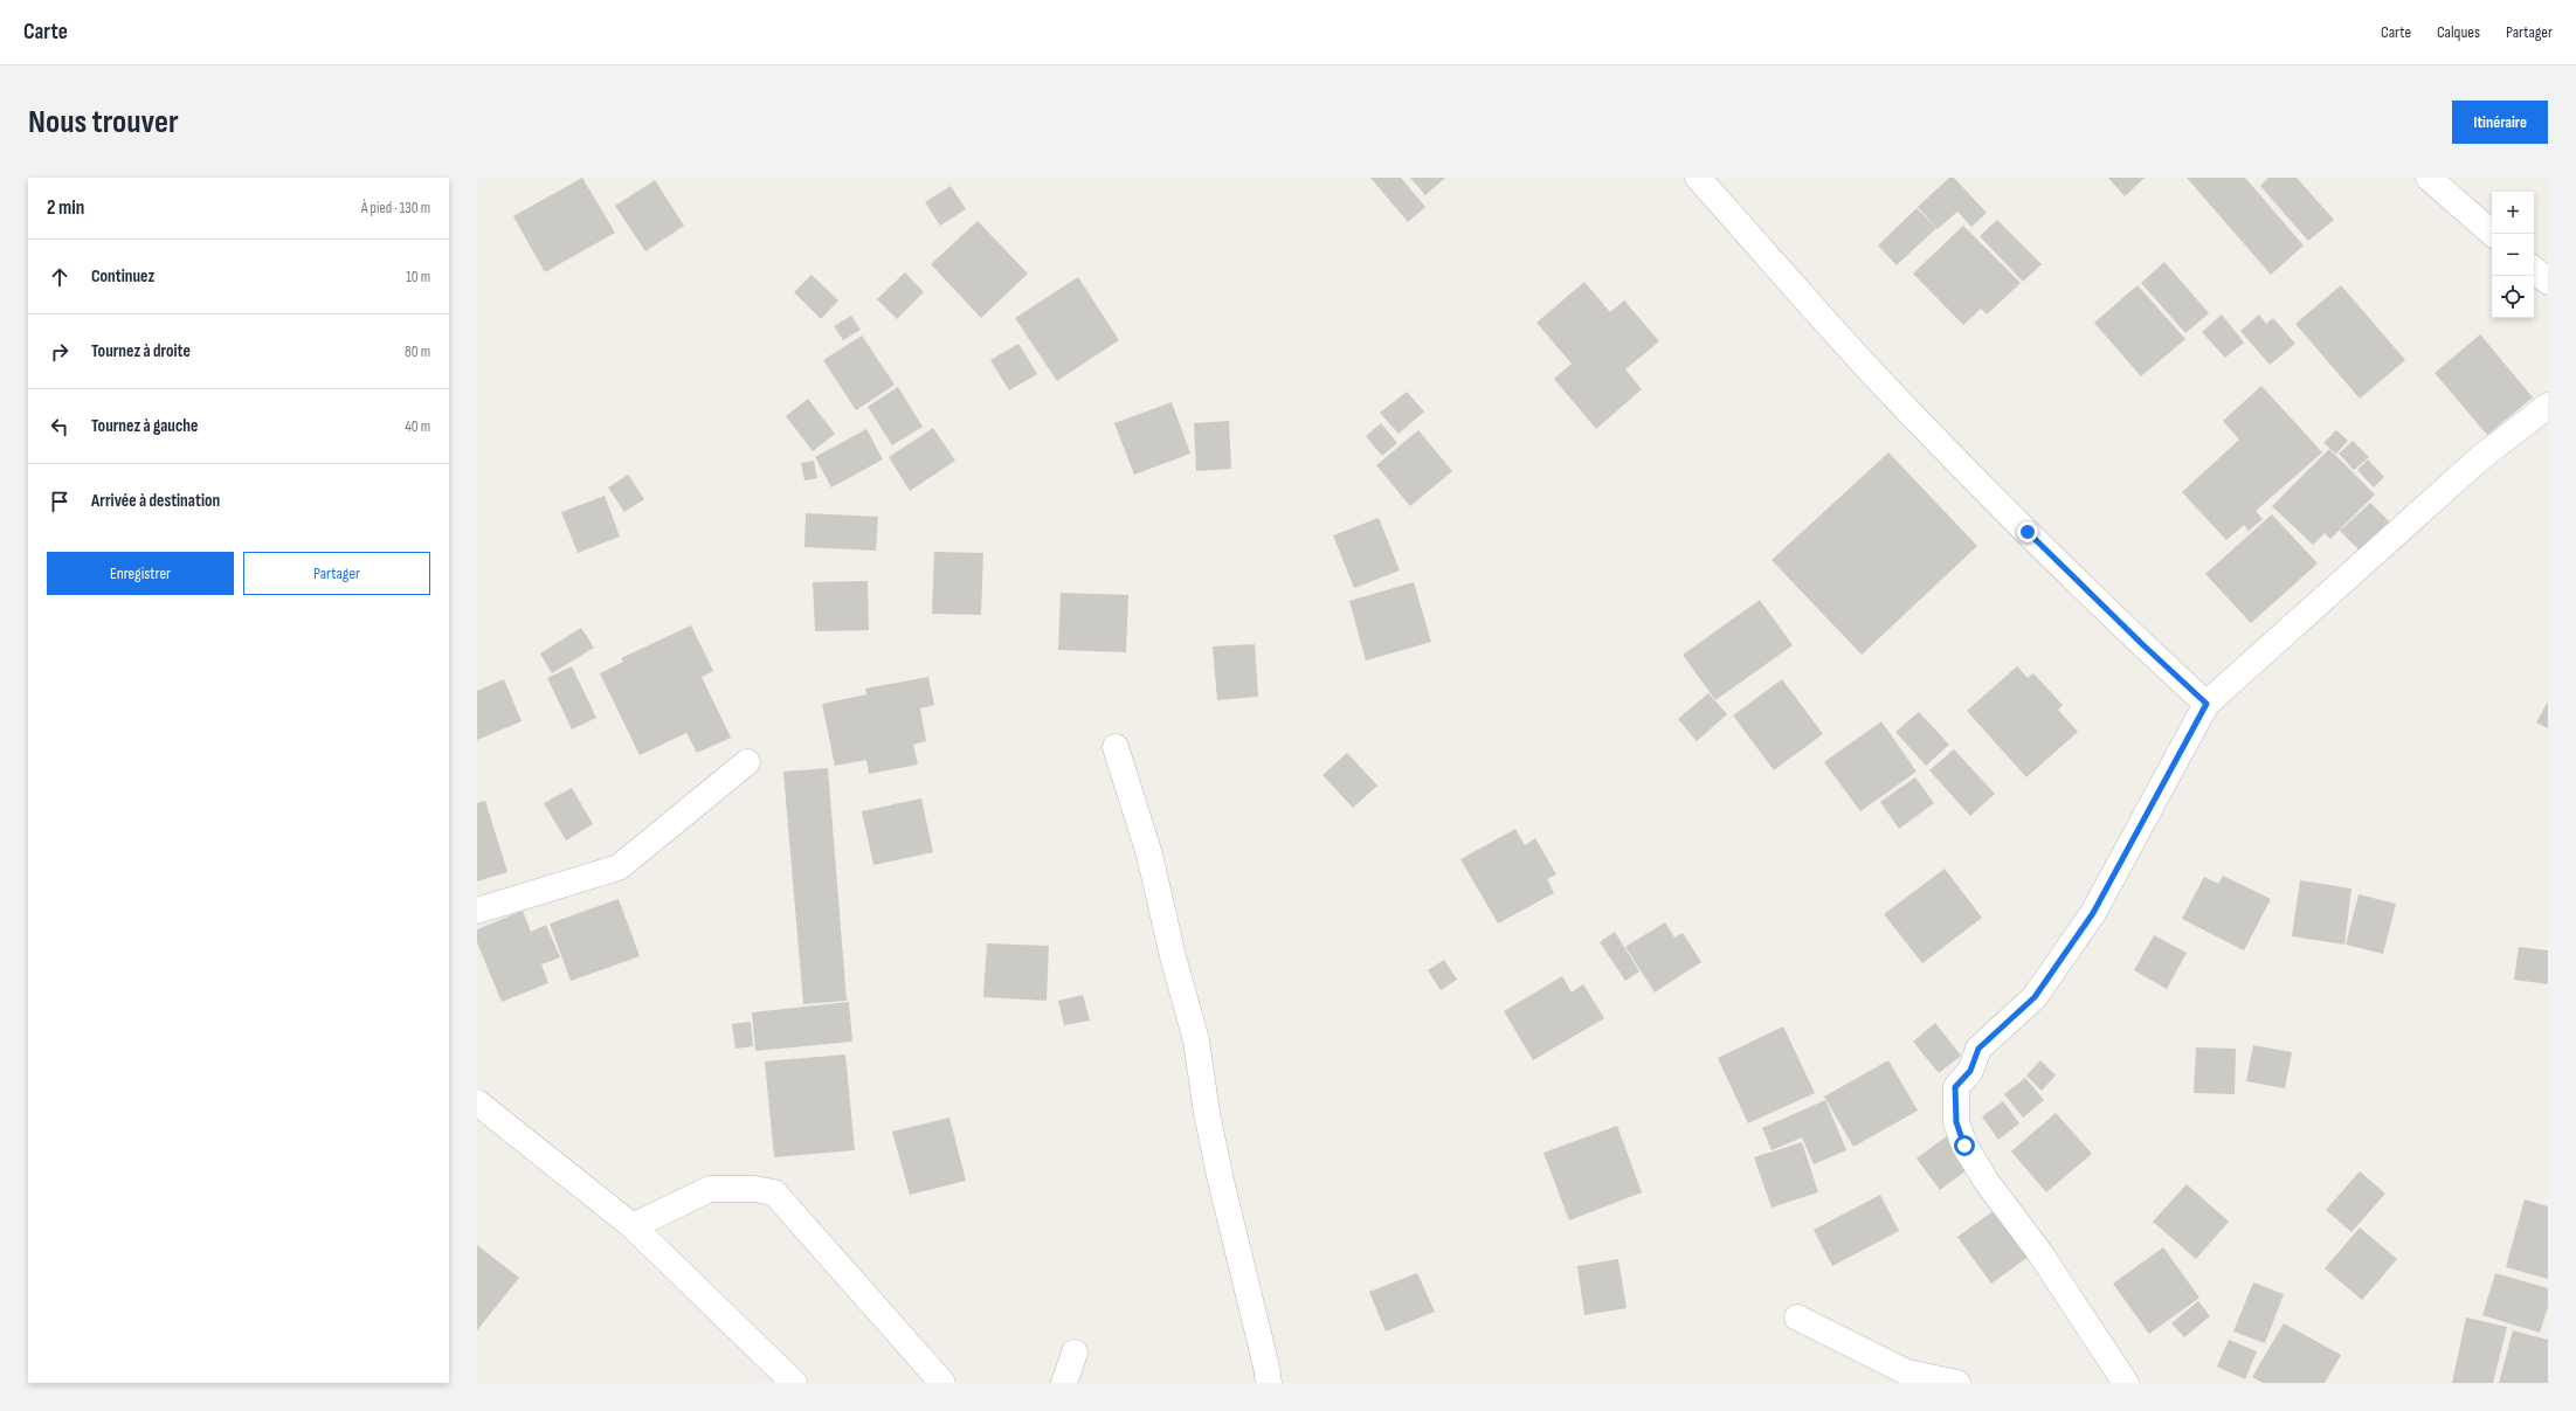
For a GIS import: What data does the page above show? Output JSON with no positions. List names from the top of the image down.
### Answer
{
  "page": {
    "header": "Carte",
    "nav": ["Carte", "Calques", "Partager"],
    "buttons": [
      "Itinéraire",
      ["Enregistrer", "Partager"]
    ],
    "title": "Nous trouver",
    "heading": ["2 min", "À pied · 130 m"],
    "map_buttons": ["+", "−"],
    "list": [
      ["Continuez", "10 m"],
      ["Tournez à droite", "80 m"],
      ["Tournez à gauche", "40 m"],
      "Arrivée à destination"
    ]
  }
}
